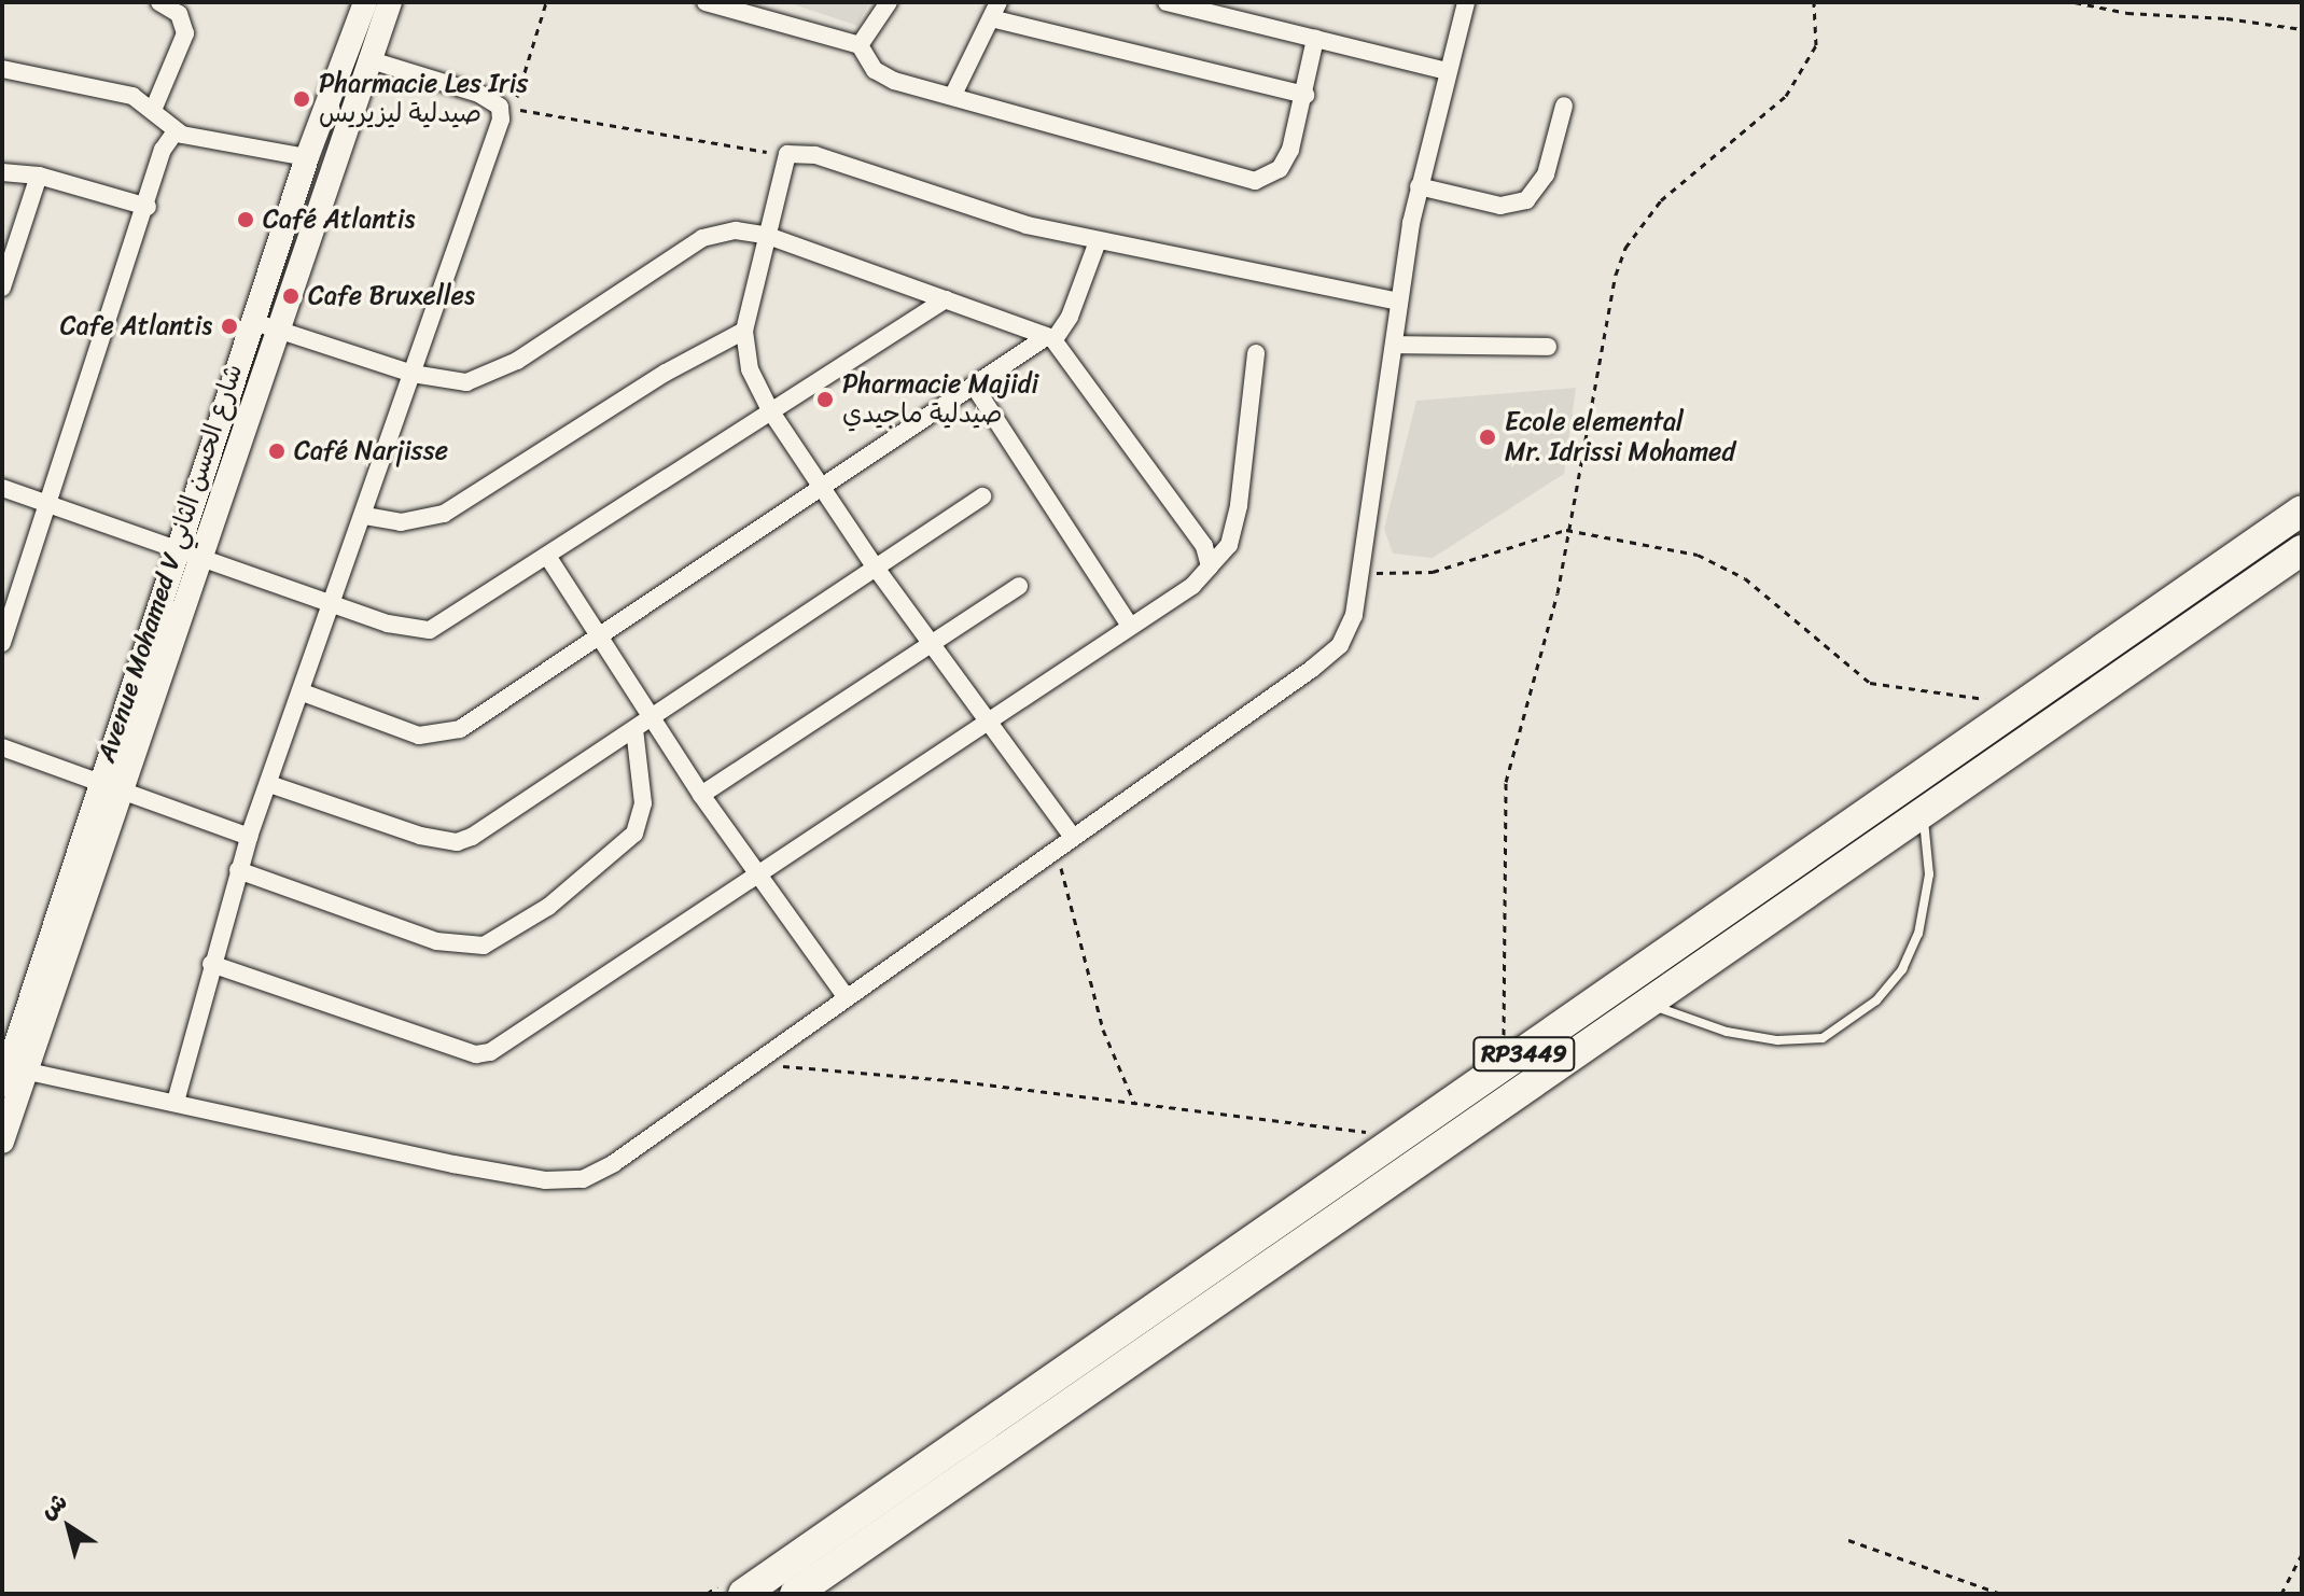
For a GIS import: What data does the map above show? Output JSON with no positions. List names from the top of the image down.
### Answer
{
  "streets": {
    "highway": ["RP3449"],
    "main road": ["Avenue Mohamed V شارع الحسن الثاني"]
  },
  "places": [
    "Pharmacie Les Iris صيدلية ليزيريس",
    "Café Atlantis",
    "Cafe Bruxelles",
    "Cafe Atlantis",
    "Pharmacie Majidi صيدلية ماجيدي",
    "Ecole elemental Mr. Idrissi Mohamed",
    "Café Narjisse"
  ],
  "north": "top left"
}
